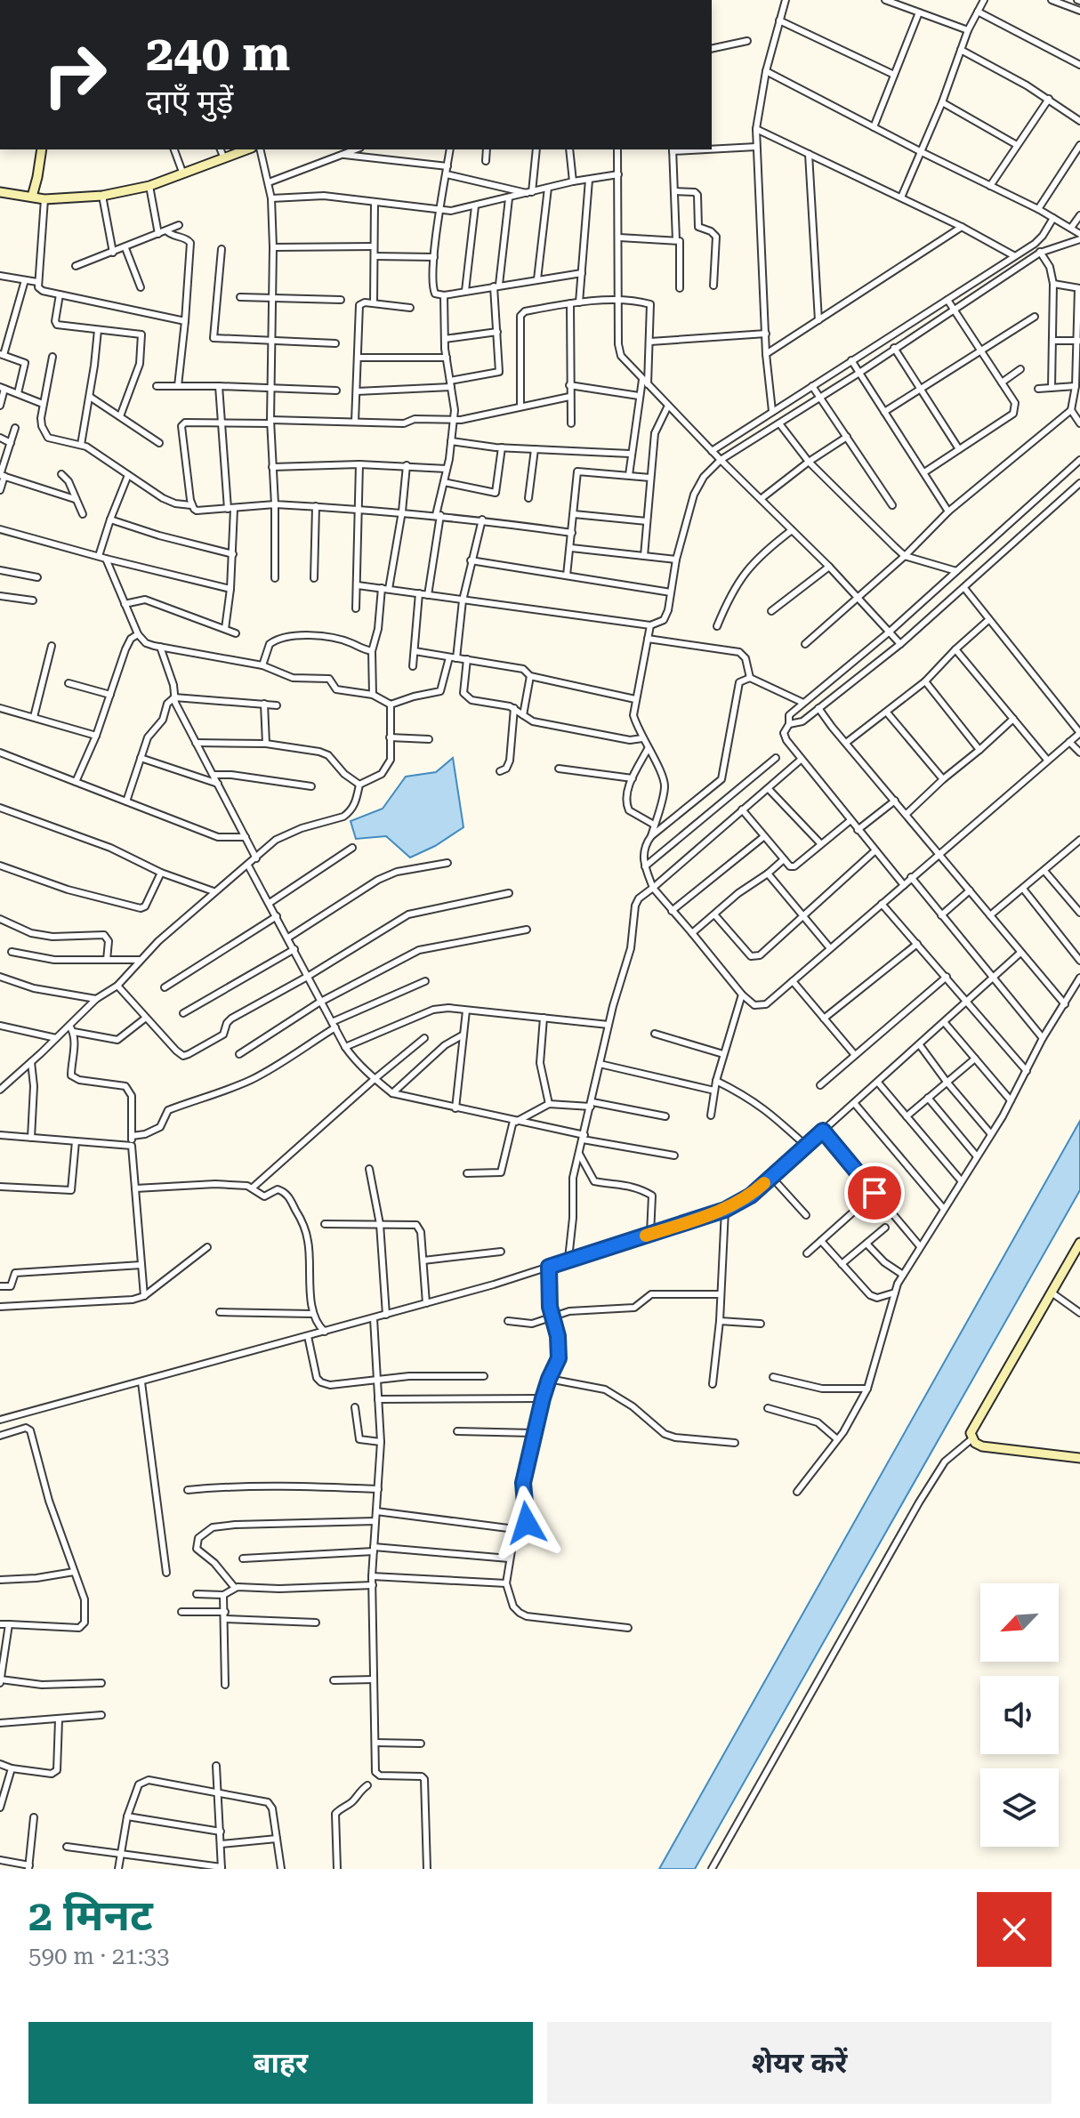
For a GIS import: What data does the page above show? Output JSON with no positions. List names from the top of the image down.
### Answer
{
  "north": "bottom left",
  "page": {
    "turn": ["240 m", "दाएँ मुड़ें"],
    "heading": ["2 मिनट", "590 m · 21:33"],
    "buttons": ["बाहर", "शेयर करें"]
  }
}
